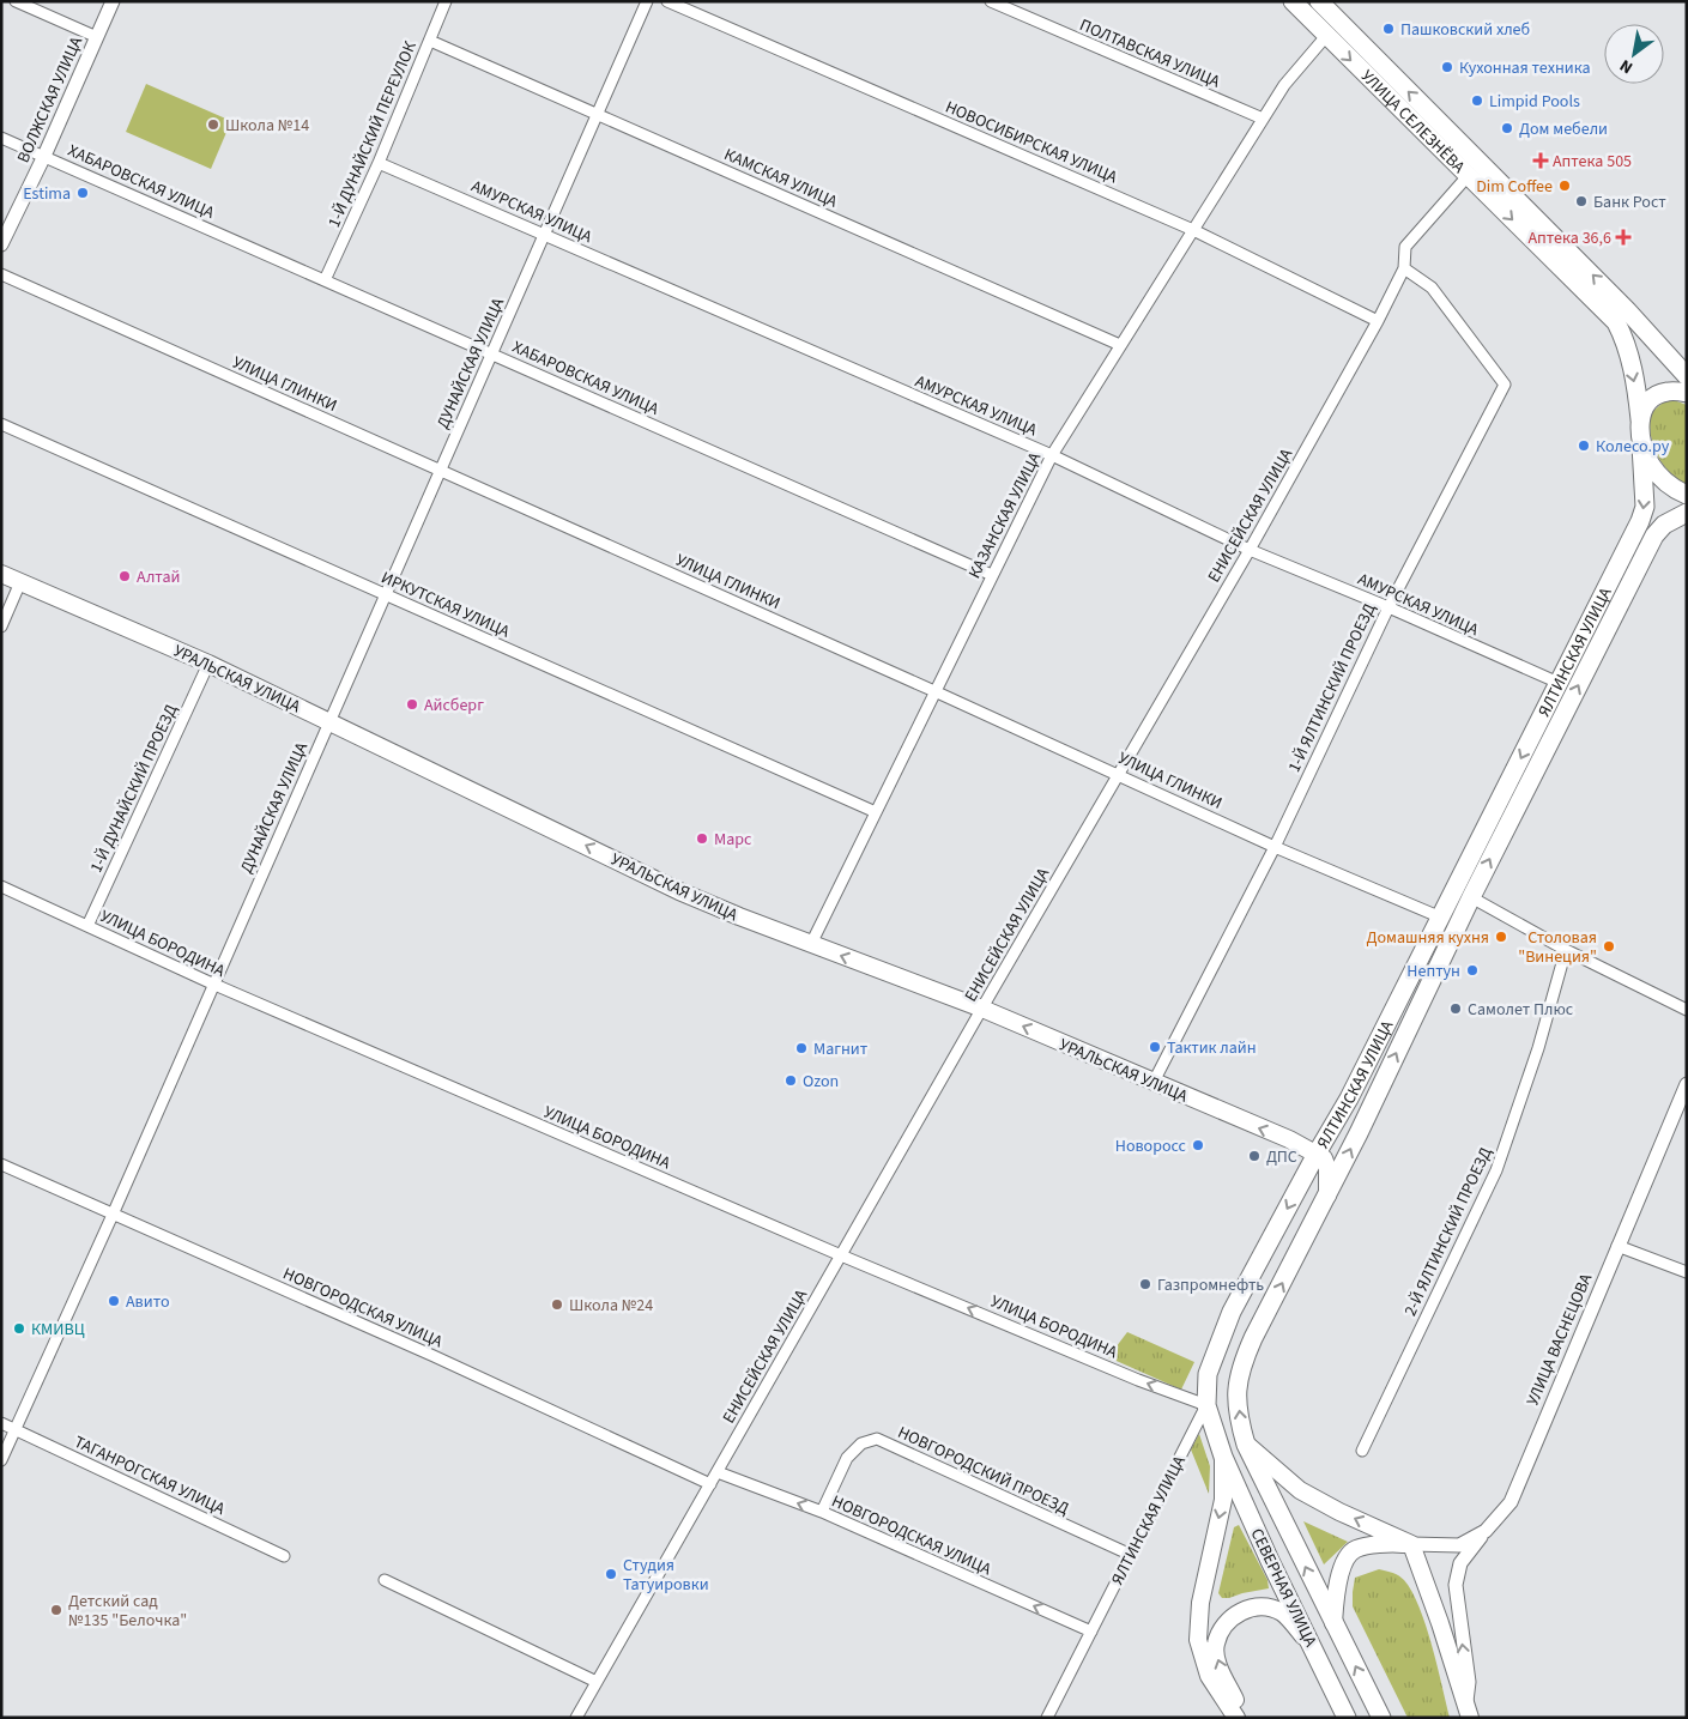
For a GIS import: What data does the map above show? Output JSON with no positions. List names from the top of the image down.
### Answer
{
  "streets": {
    "main road": [
      "УЛИЦА СЕЛЕЗНЁВА",
      "ЯЛТИНСКАЯ УЛИЦА",
      "УРАЛЬСКАЯ УЛИЦА",
      "СЕВЕРНАЯ УЛИЦА"
    ],
    "street": [
      "ПОЛТАВСКАЯ УЛИЦА",
      "ВОЛЖСКАЯ УЛИЦА",
      "1-Й ДУНАЙСКИЙ ПЕРЕУЛОК",
      "НОВОСИБИРСКАЯ УЛИЦА",
      "КАМСКАЯ УЛИЦА",
      "ХАБАРОВСКАЯ УЛИЦА",
      "АМУРСКАЯ УЛИЦА",
      "ДУНАЙСКАЯ УЛИЦА",
      "УЛИЦА ГЛИНКИ",
      "КАЗАНСКАЯ УЛИЦА",
      "ЕНИСЕЙСКАЯ УЛИЦА",
      "ИРКУТСКАЯ УЛИЦА",
      "1-Й ЯЛТИНСКИЙ ПРОЕЗД",
      "1-Й ДУНАЙСКИЙ ПРОЕЗД",
      "УЛИЦА БОРОДИНА",
      "2-Й ЯЛТИНСКИЙ ПРОЕЗД",
      "НОВГОРОДСКАЯ УЛИЦА",
      "УЛИЦА ВАСНЕЦОВА",
      "НОВГОРОДСКИЙ ПРОЕЗД",
      "ТАГАНРОГСКАЯ УЛИЦА"
    ]
  },
  "crossings": [
    ["ПОЛТАВСКАЯ УЛИЦА", "КАЗАНСКАЯ УЛИЦА"],
    ["ВОЛЖСКАЯ УЛИЦА", "ХАБАРОВСКАЯ УЛИЦА"],
    ["УЛИЦА СЕЛЕЗНЁВА", "КАЗАНСКАЯ УЛИЦА"],
    ["УЛИЦА СЕЛЕЗНЁВА", "ЕНИСЕЙСКАЯ УЛИЦА"],
    ["УЛИЦА СЕЛЕЗНЁВА", "ЯЛТИНСКАЯ УЛИЦА"],
    ["1-Й ДУНАЙСКИЙ ПЕРЕУЛОК", "КАМСКАЯ УЛИЦА"],
    ["1-Й ДУНАЙСКИЙ ПЕРЕУЛОК", "ХАБАРОВСКАЯ УЛИЦА"],
    ["1-Й ДУНАЙСКИЙ ПЕРЕУЛОК", "АМУРСКАЯ УЛИЦА"],
    ["НОВОСИБИРСКАЯ УЛИЦА", "КАЗАНСКАЯ УЛИЦА"],
    ["НОВОСИБИРСКАЯ УЛИЦА", "ЕНИСЕЙСКАЯ УЛИЦА"],
    ["КАМСКАЯ УЛИЦА", "ДУНАЙСКАЯ УЛИЦА"],
    ["КАМСКАЯ УЛИЦА", "КАЗАНСКАЯ УЛИЦА"],
    ["ХАБАРОВСКАЯ УЛИЦА", "ДУНАЙСКАЯ УЛИЦА"],
    ["ХАБАРОВСКАЯ УЛИЦА", "КАЗАНСКАЯ УЛИЦА"],
    ["АМУРСКАЯ УЛИЦА", "ДУНАЙСКАЯ УЛИЦА"],
    ["АМУРСКАЯ УЛИЦА", "КАЗАНСКАЯ УЛИЦА"],
    ["АМУРСКАЯ УЛИЦА", "ЕНИСЕЙСКАЯ УЛИЦА"],
    ["АМУРСКАЯ УЛИЦА", "ЯЛТИНСКАЯ УЛИЦА"],
    ["АМУРСКАЯ УЛИЦА", "1-Й ЯЛТИНСКИЙ ПРОЕЗД"],
    ["ДУНАЙСКАЯ УЛИЦА", "УЛИЦА ГЛИНКИ"],
    ["ДУНАЙСКАЯ УЛИЦА", "ИРКУТСКАЯ УЛИЦА"],
    ["ДУНАЙСКАЯ УЛИЦА", "УРАЛЬСКАЯ УЛИЦА"],
    ["ДУНАЙСКАЯ УЛИЦА", "УЛИЦА БОРОДИНА"],
    ["ДУНАЙСКАЯ УЛИЦА", "НОВГОРОДСКАЯ УЛИЦА"],
    ["ДУНАЙСКАЯ УЛИЦА", "ТАГАНРОГСКАЯ УЛИЦА"],
    ["УЛИЦА ГЛИНКИ", "КАЗАНСКАЯ УЛИЦА"],
    ["УЛИЦА ГЛИНКИ", "ЕНИСЕЙСКАЯ УЛИЦА"],
    ["УЛИЦА ГЛИНКИ", "ЯЛТИНСКАЯ УЛИЦА"],
    ["УЛИЦА ГЛИНКИ", "1-Й ЯЛТИНСКИЙ ПРОЕЗД"],
    ["КАЗАНСКАЯ УЛИЦА", "ИРКУТСКАЯ УЛИЦА"],
    ["КАЗАНСКАЯ УЛИЦА", "УРАЛЬСКАЯ УЛИЦА"],
    ["ЕНИСЕЙСКАЯ УЛИЦА", "УРАЛЬСКАЯ УЛИЦА"],
    ["ЕНИСЕЙСКАЯ УЛИЦА", "1-Й ЯЛТИНСКИЙ ПРОЕЗД"],
    ["ЕНИСЕЙСКАЯ УЛИЦА", "УЛИЦА БОРОДИНА"],
    ["ЕНИСЕЙСКАЯ УЛИЦА", "НОВГОРОДСКАЯ УЛИЦА"],
    ["ЯЛТИНСКАЯ УЛИЦА", "УРАЛЬСКАЯ УЛИЦА"],
    ["ЯЛТИНСКАЯ УЛИЦА", "УЛИЦА БОРОДИНА"],
    ["ЯЛТИНСКАЯ УЛИЦА", "НОВГОРОДСКАЯ УЛИЦА"],
    ["ЯЛТИНСКАЯ УЛИЦА", "НОВГОРОДСКИЙ ПРОЕЗД"],
    ["ЯЛТИНСКАЯ УЛИЦА", "СЕВЕРНАЯ УЛИЦА"],
    ["УРАЛЬСКАЯ УЛИЦА", "1-Й ЯЛТИНСКИЙ ПРОЕЗД"],
    ["УРАЛЬСКАЯ УЛИЦА", "1-Й ДУНАЙСКИЙ ПРОЕЗД"],
    ["1-Й ДУНАЙСКИЙ ПРОЕЗД", "УЛИЦА БОРОДИНА"],
    ["УЛИЦА БОРОДИНА", "СЕВЕРНАЯ УЛИЦА"],
    ["НОВГОРОДСКАЯ УЛИЦА", "НОВГОРОДСКИЙ ПРОЕЗД"],
    ["УЛИЦА ВАСНЕЦОВА", "СЕВЕРНАЯ УЛИЦА"]
  ],
  "one_way": ["УРАЛЬСКАЯ УЛИЦА"],
  "places": {
    "other": [
      "Пашковский хлеб",
      "Кухонная техника",
      "Limpid Pools",
      "Школа №14",
      "Дом мебели",
      "Dim Coffee",
      "Estima",
      "Банк Рост",
      "Колесо.ру",
      "Алтай",
      "Айсберг",
      "Марс",
      "Домашняя кухня",
      "Столовая \"Винеция\"",
      "Нептун",
      "Самолет Плюс",
      "Тактик лайн",
      "Магнит",
      "Ozon",
      "Новоросс",
      "ДПС",
      "Газпромнефть",
      "Авито",
      "Школа №24",
      "КМИВЦ",
      "Студия Татуировки",
      "Детский сад №135 \"Белочка\""
    ],
    "health": ["Аптека 505", "Аптека 36,6"]
  },
  "north": "bottom left"
}
